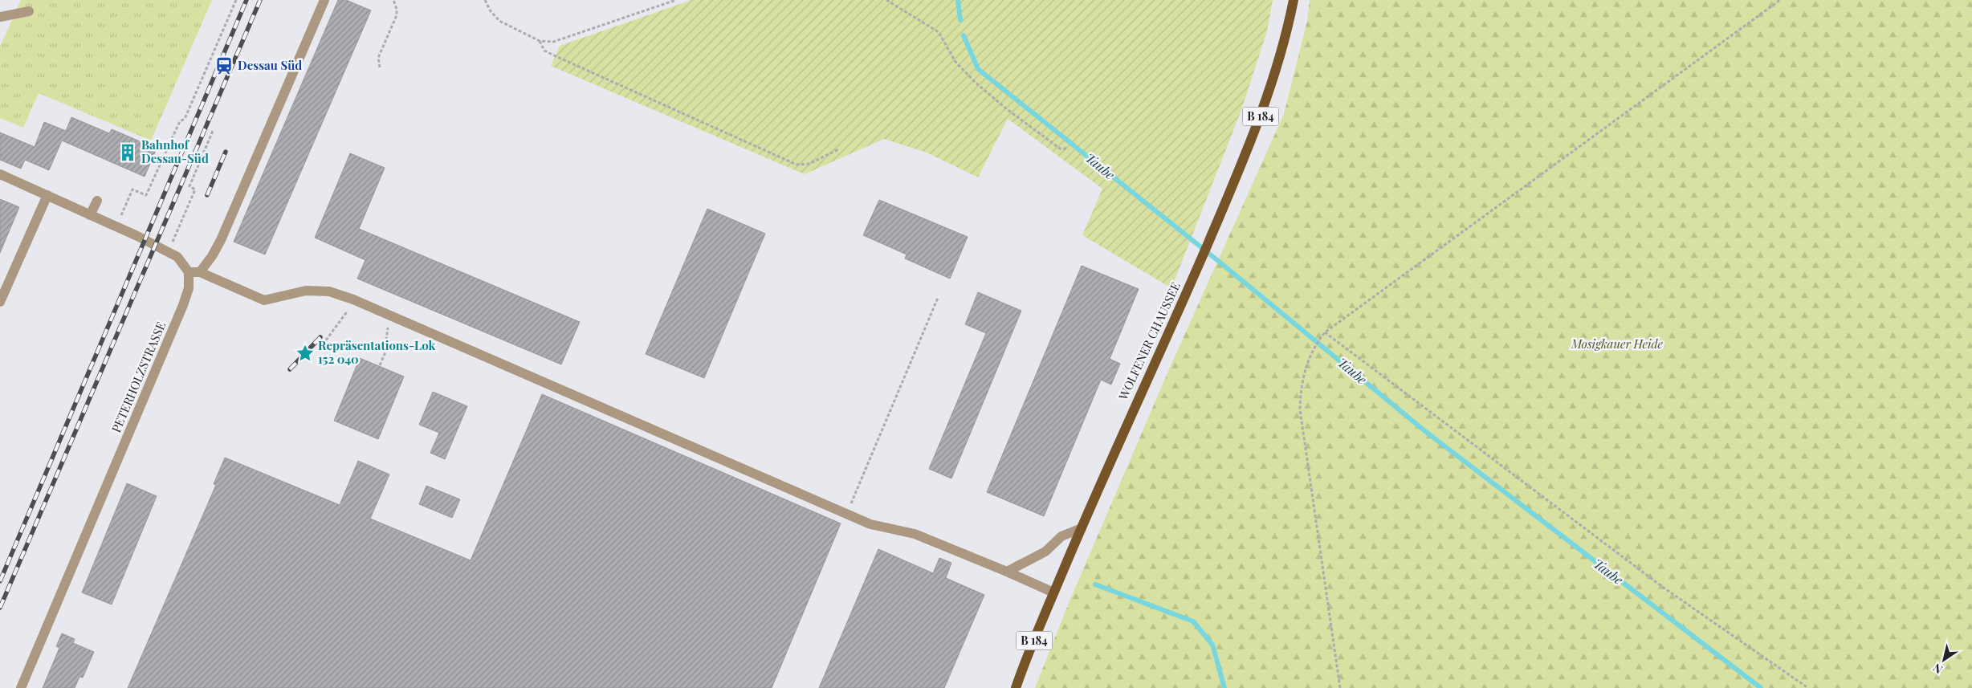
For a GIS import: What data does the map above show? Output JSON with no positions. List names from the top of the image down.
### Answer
{
  "streets": {
    "main road": ["B 184", "WOLFENER CHAUSSEE"],
    "street": ["PETERHOLZSTRASSE"]
  },
  "water": ["Taube"],
  "parks": ["Mosigkauer Heide"],
  "places": {
    "station": ["Dessau Süd"],
    "building": ["Bahnhof Dessau-Süd"],
    "place": ["Repräsentations-Lok 152 040"]
  },
  "north": "bottom left"
}
